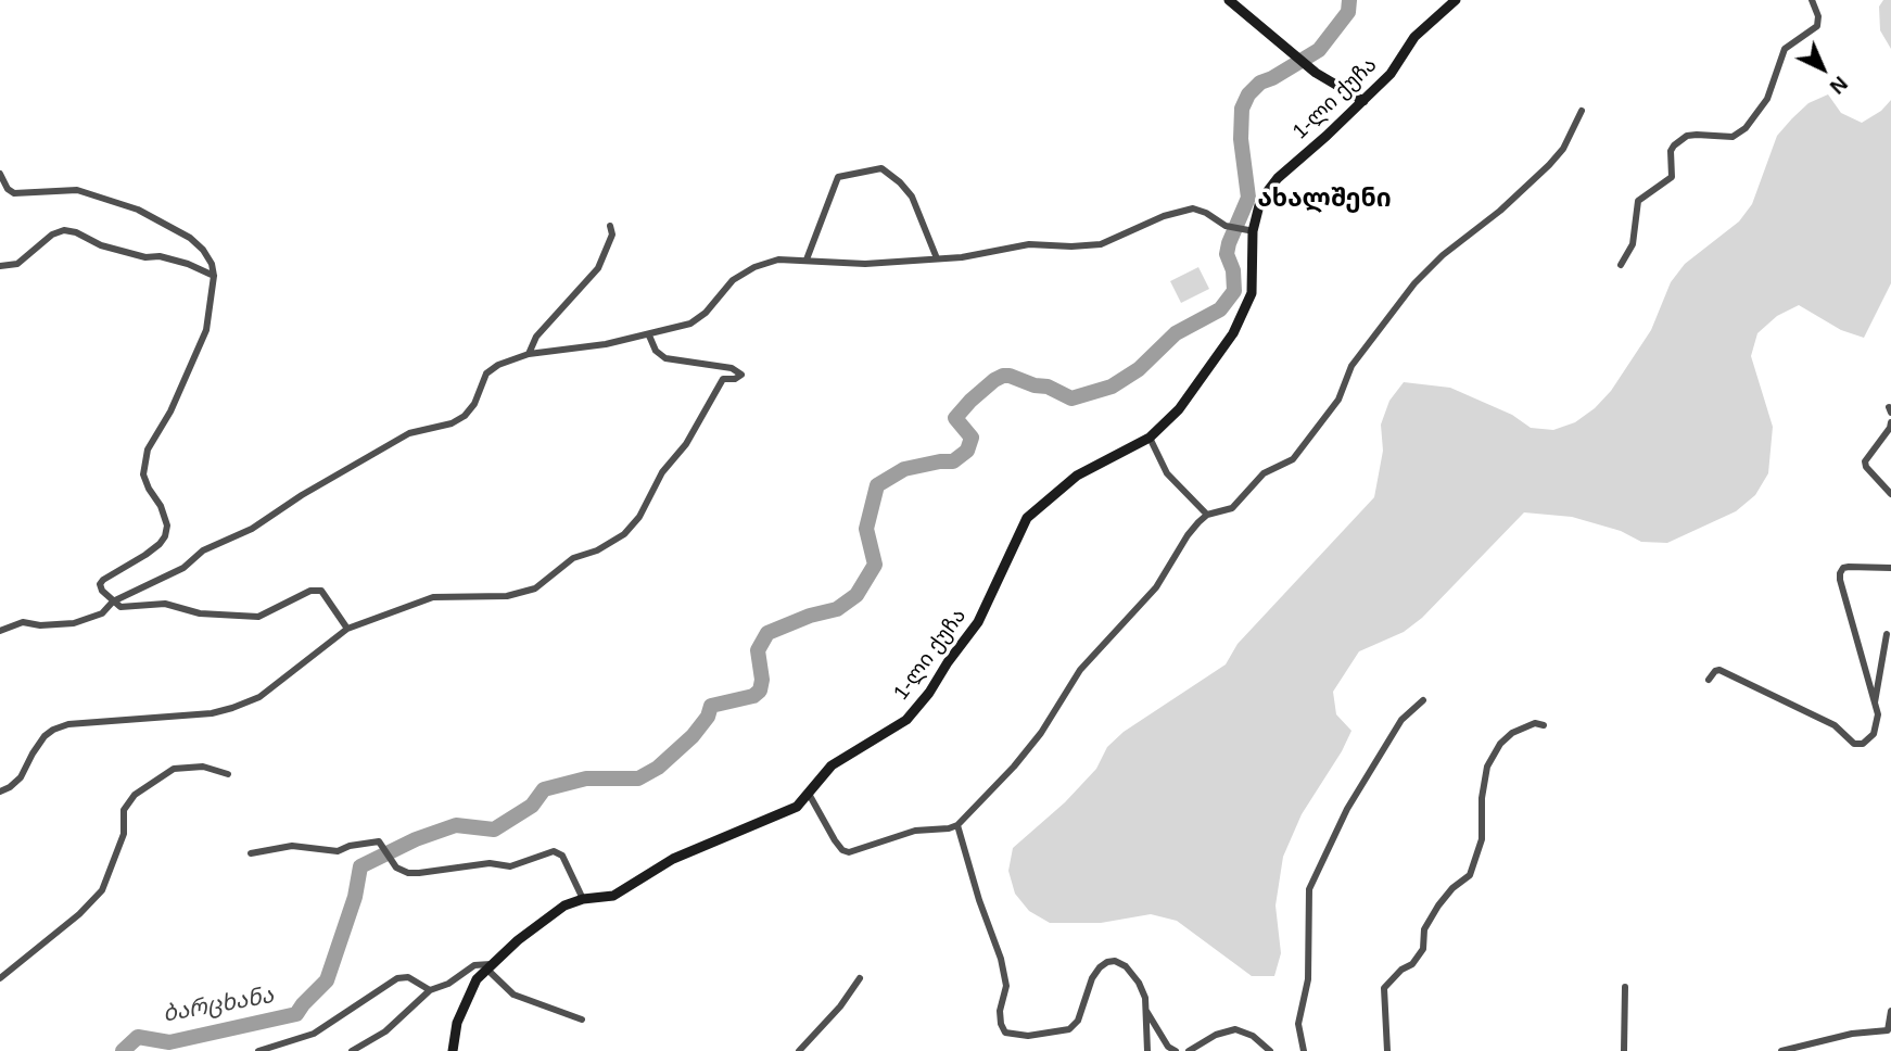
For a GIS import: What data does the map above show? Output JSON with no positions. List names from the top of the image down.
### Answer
{
  "streets": {
    "street": ["1-ლი ქუჩა"]
  },
  "districts": ["ახალშენი"],
  "water": ["ბარცხანა"],
  "north": "bottom right"
}
